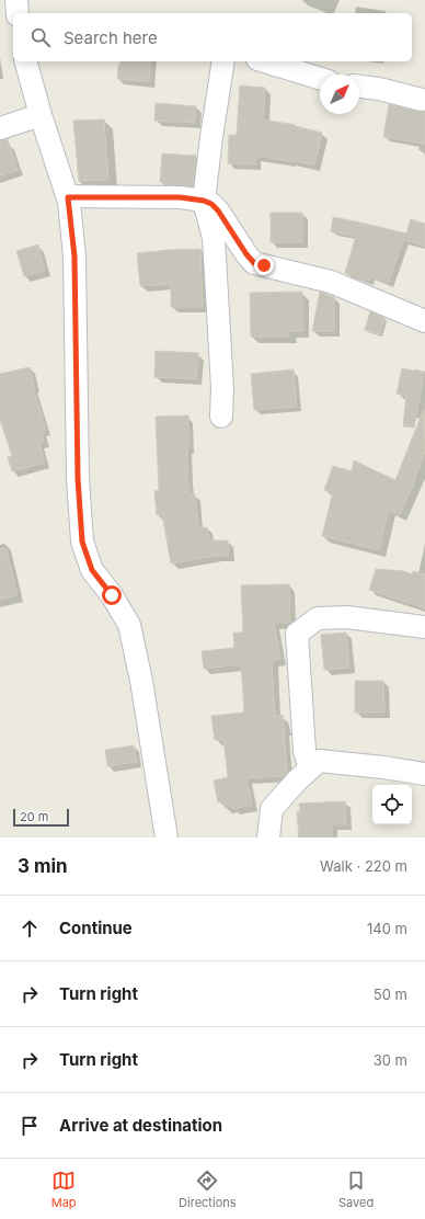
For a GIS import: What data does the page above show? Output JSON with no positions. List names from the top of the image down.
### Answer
{
  "scale_bar": "20 m",
  "north": "top right",
  "page": {
    "search": "Search here",
    "scale": "20 m",
    "heading": ["3 min", "Walk · 220 m"],
    "list": [
      ["Continue", "140 m"],
      ["Turn right", "50 m"],
      ["Turn right", "30 m"],
      "Arrive at destination"
    ],
    "nav": ["Map", "Directions", "Saved"]
  }
}
